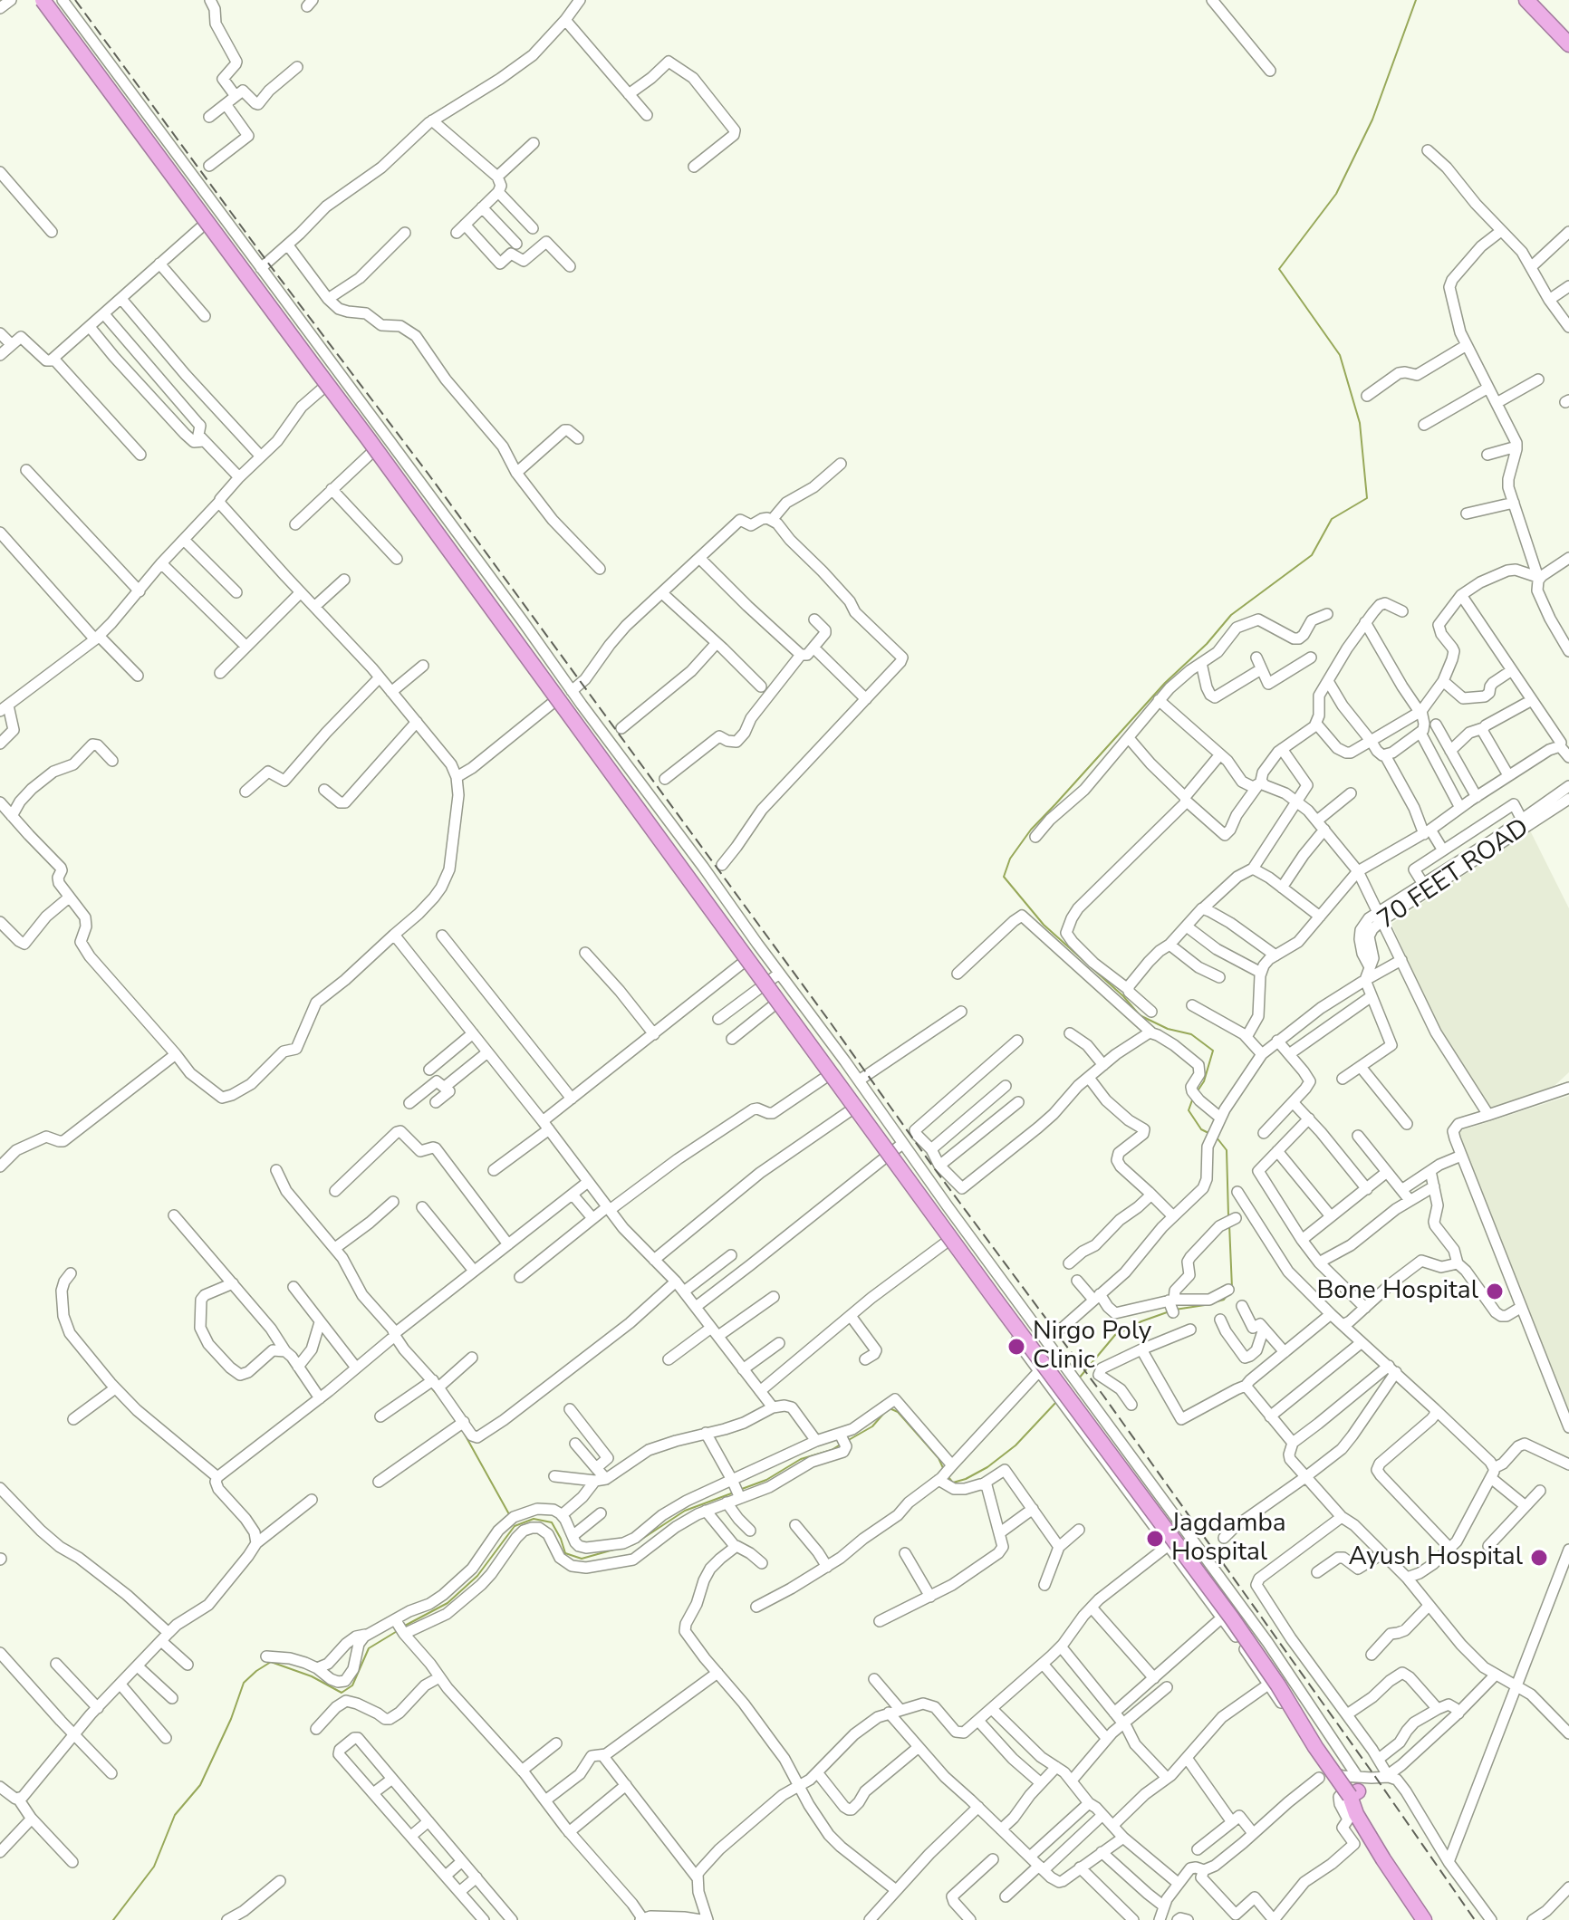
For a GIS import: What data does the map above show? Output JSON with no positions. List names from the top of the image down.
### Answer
{
  "streets": {
    "street": ["70 FEET ROAD"]
  },
  "places": [
    "Bone Hospital",
    "Nirgo Poly Clinic",
    "Jagdamba Hospital",
    "Ayush Hospital"
  ]
}
